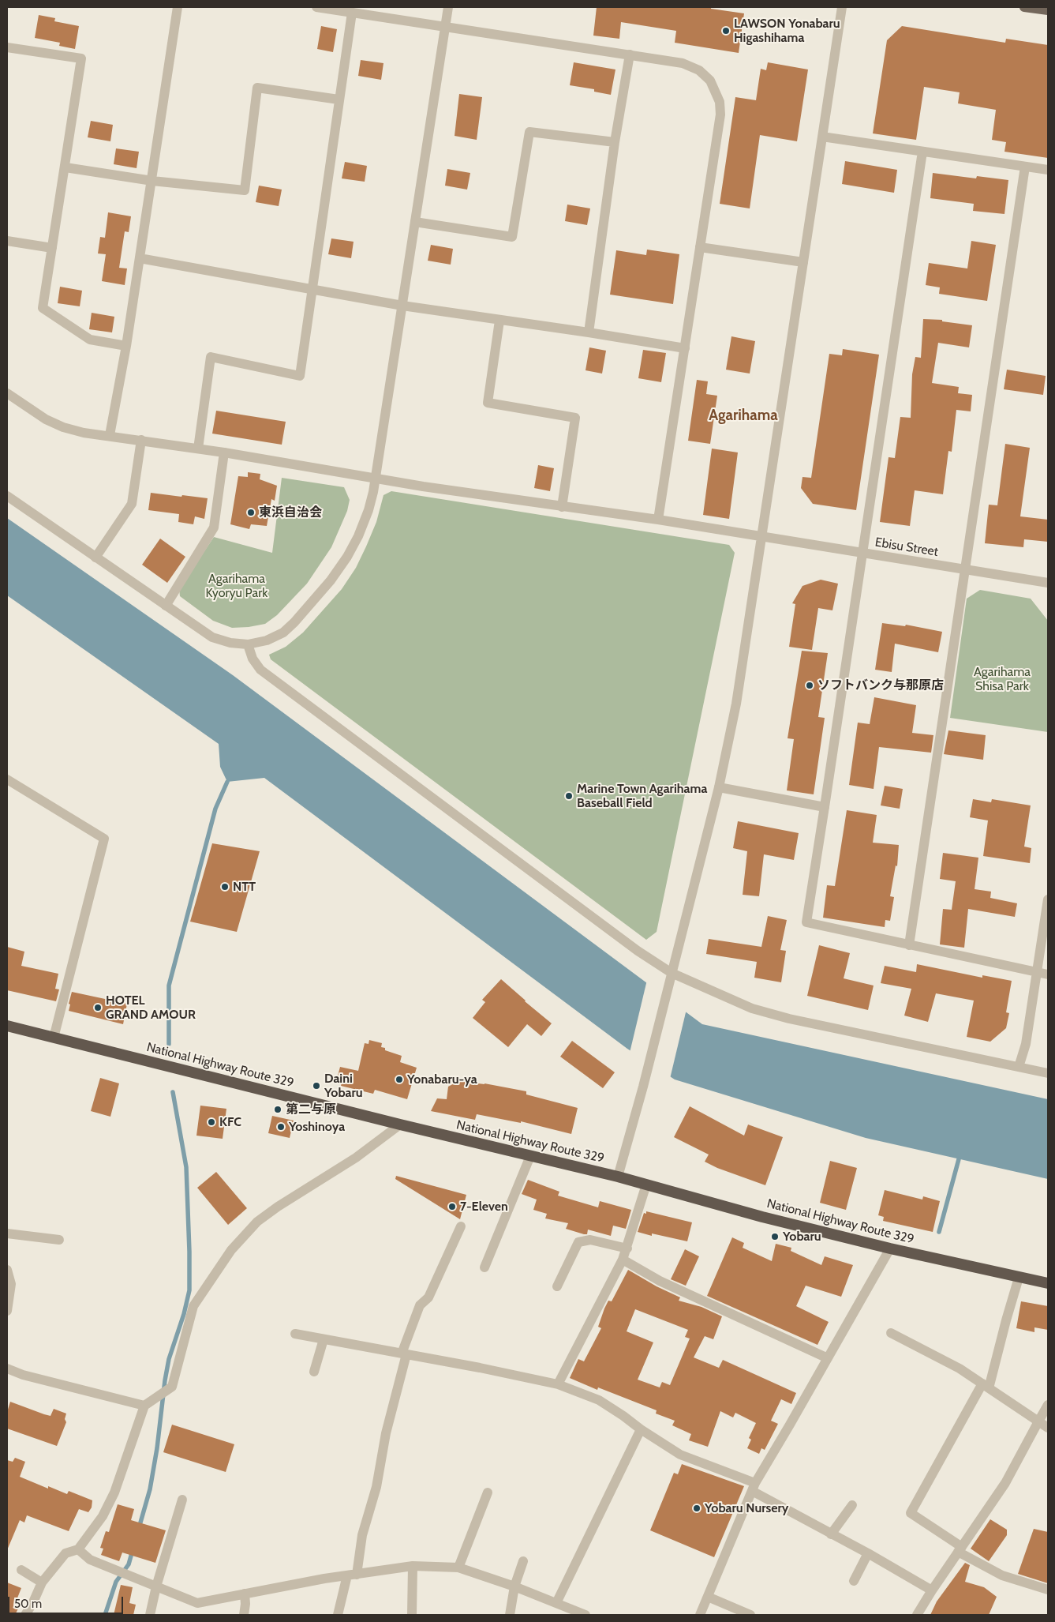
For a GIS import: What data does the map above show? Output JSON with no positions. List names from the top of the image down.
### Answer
{
  "streets": {
    "highway": ["National Highway Route 329"],
    "street": ["Ebisu Street"]
  },
  "districts": ["Agarihama"],
  "parks": ["Agarihama Kyoryu Park", "Agarihama Shisa Park"],
  "places": [
    "LAWSON Yonabaru Higashihama",
    "東浜自治会",
    "ソフトバンク与那原店",
    "Marine Town Agarihama Baseball Field",
    "NTT",
    "HOTEL GRAND AMOUR",
    "Yonabaru-ya",
    "Daini Yobaru",
    "第二与原",
    "KFC",
    "Yoshinoya",
    "7-Eleven",
    "Yobaru",
    "Yobaru Nursery"
  ],
  "scale_bar": "50 m"
}
